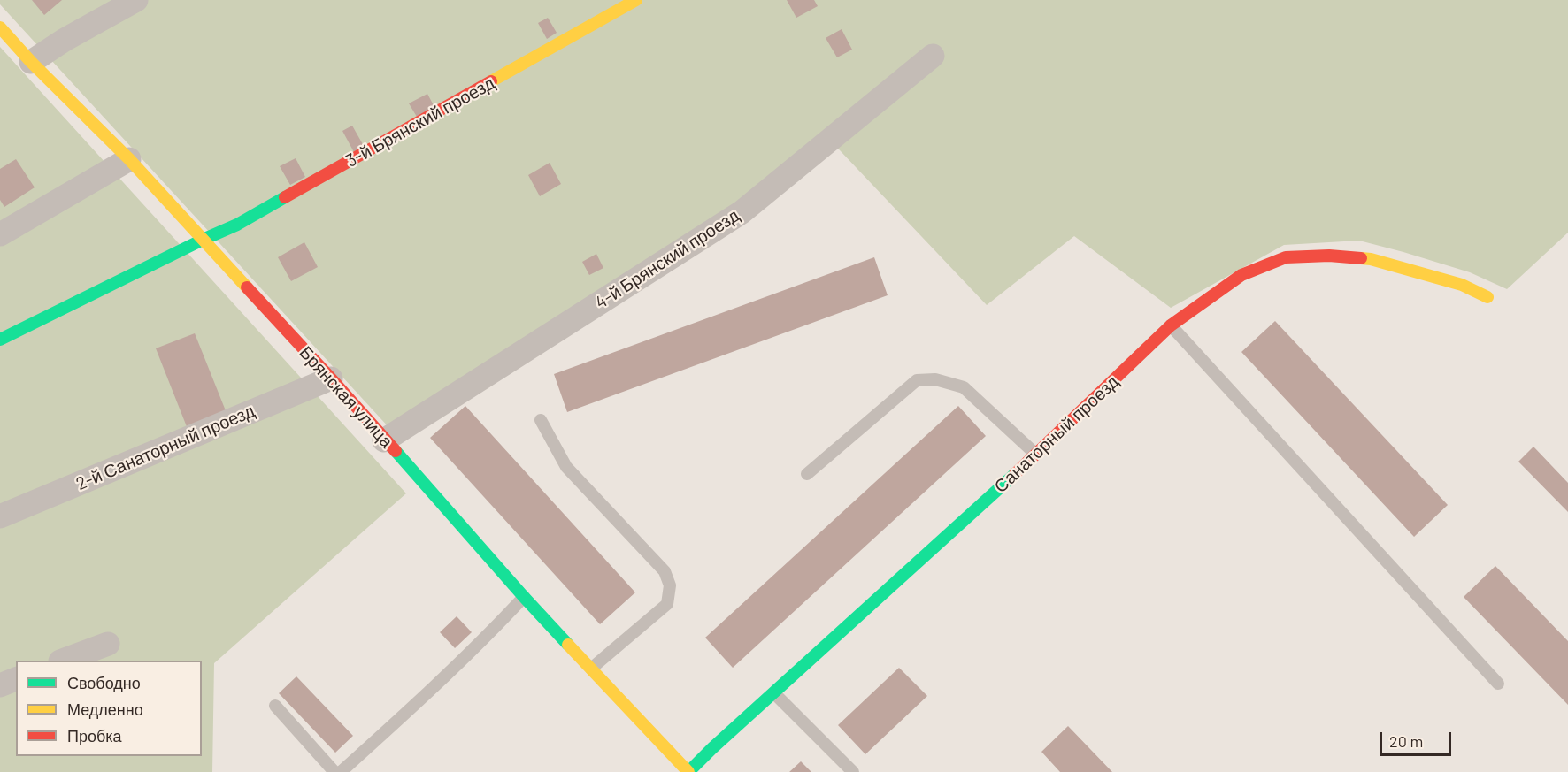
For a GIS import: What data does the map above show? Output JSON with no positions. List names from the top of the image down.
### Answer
{
  "streets": {
    "street": [
      "3-й Брянский проезд",
      "4-й Брянский проезд",
      "Брянская улица",
      "Санаторный проезд",
      "2-й Санаторный проезд"
    ]
  },
  "crossings": [
    ["3-й Брянский проезд", "Брянская улица"],
    ["4-й Брянский проезд", "Брянская улица"],
    ["Брянская улица", "Санаторный проезд"],
    ["Брянская улица", "2-й Санаторный проезд"]
  ],
  "legend": ["Свободно", "Медленно", "Пробка"],
  "scale_bar": "20 m"
}
